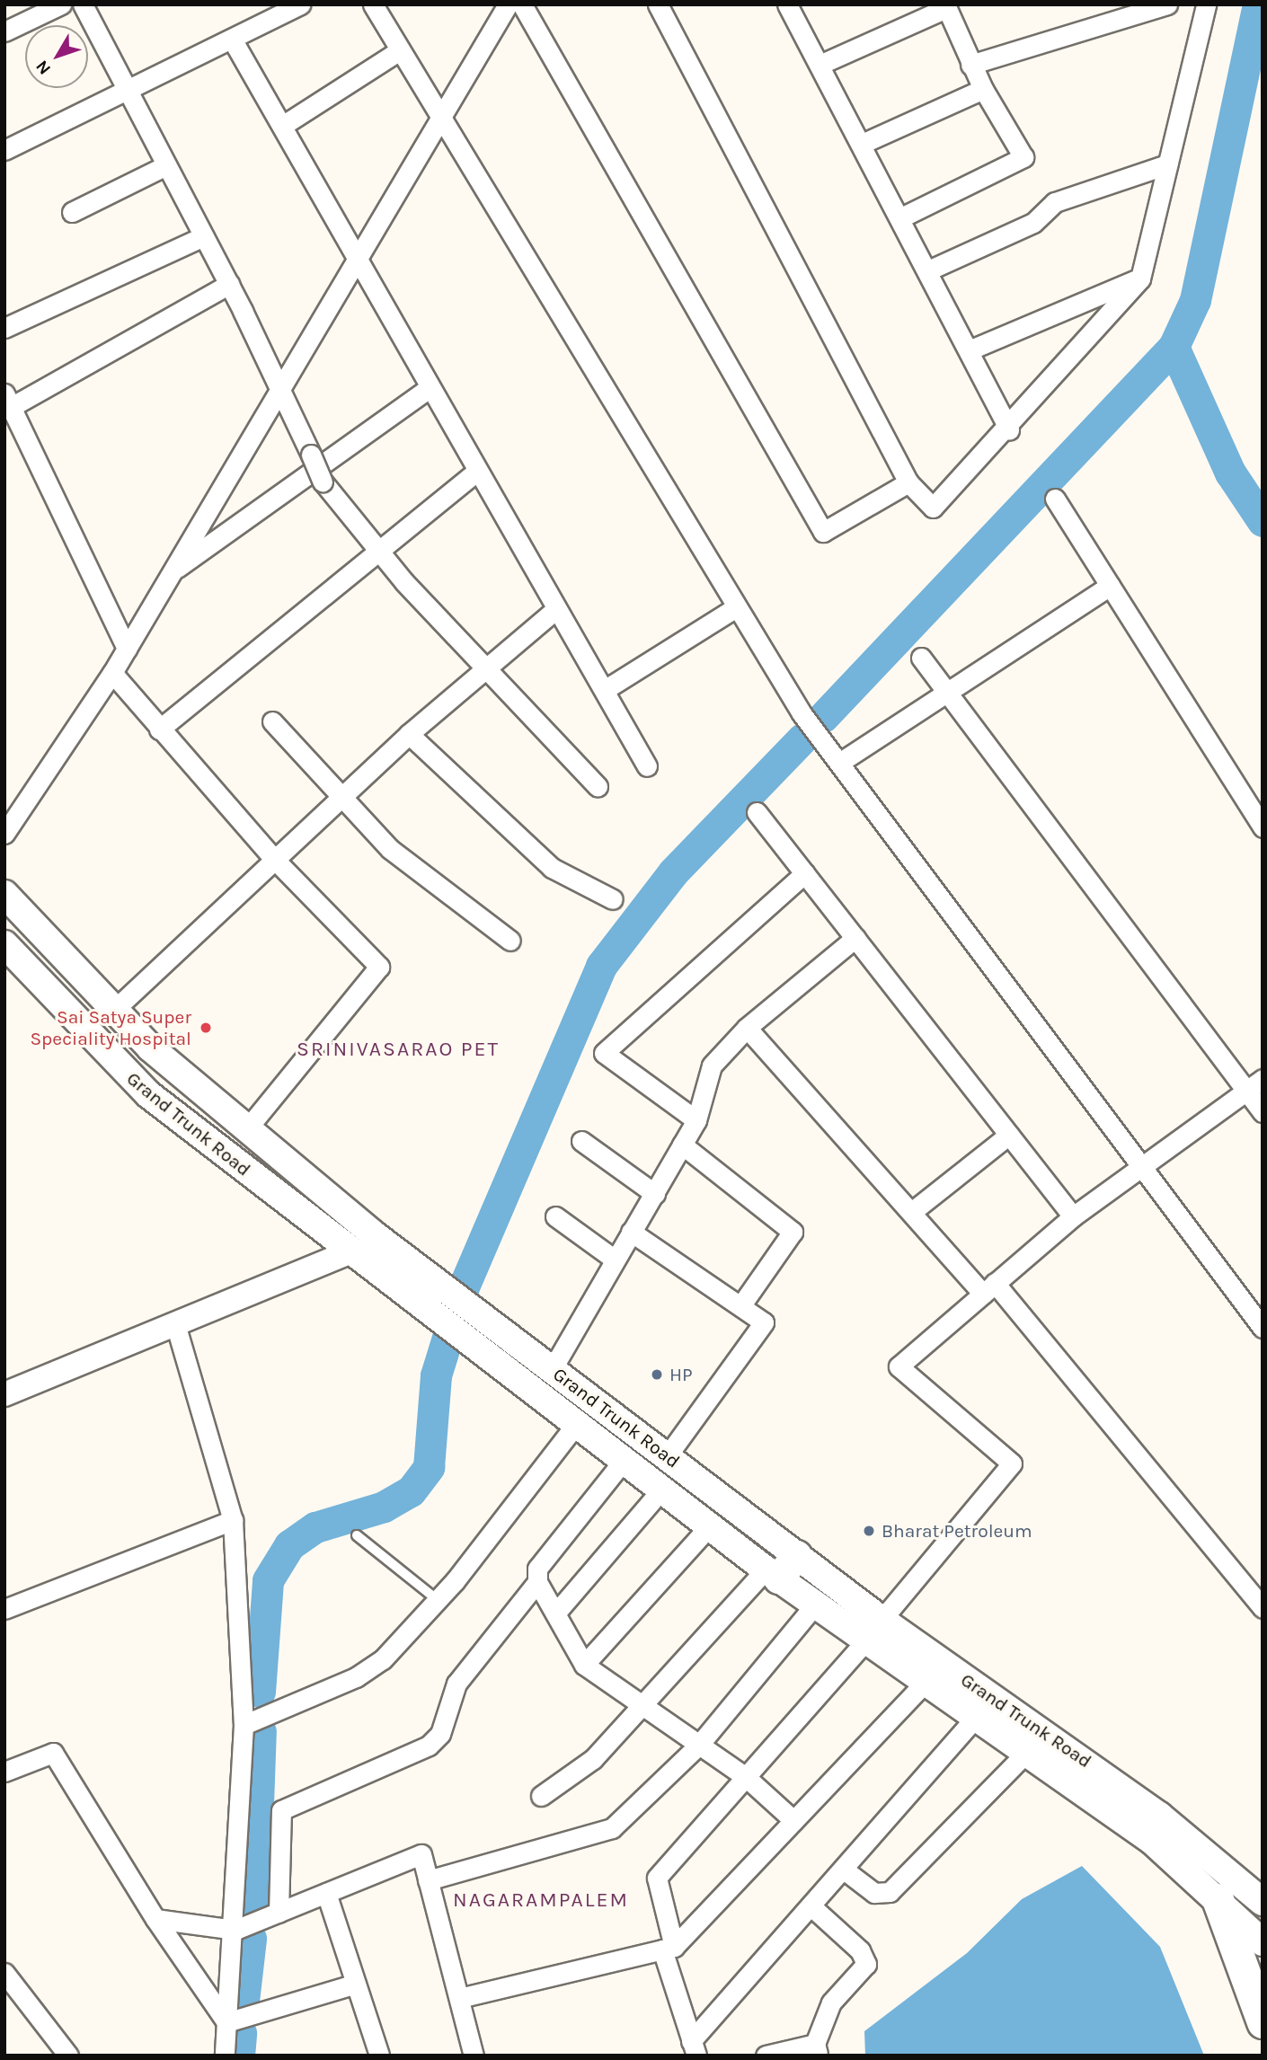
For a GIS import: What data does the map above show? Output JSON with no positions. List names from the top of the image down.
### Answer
{
  "streets": {
    "main road": ["Grand Trunk Road"]
  },
  "districts": ["SRINIVASARAO PET", "NAGARAMPALEM"],
  "places": ["Sai Satya Super Speciality Hospital", "HP", "Bharat Petroleum"],
  "north": "bottom left"
}
